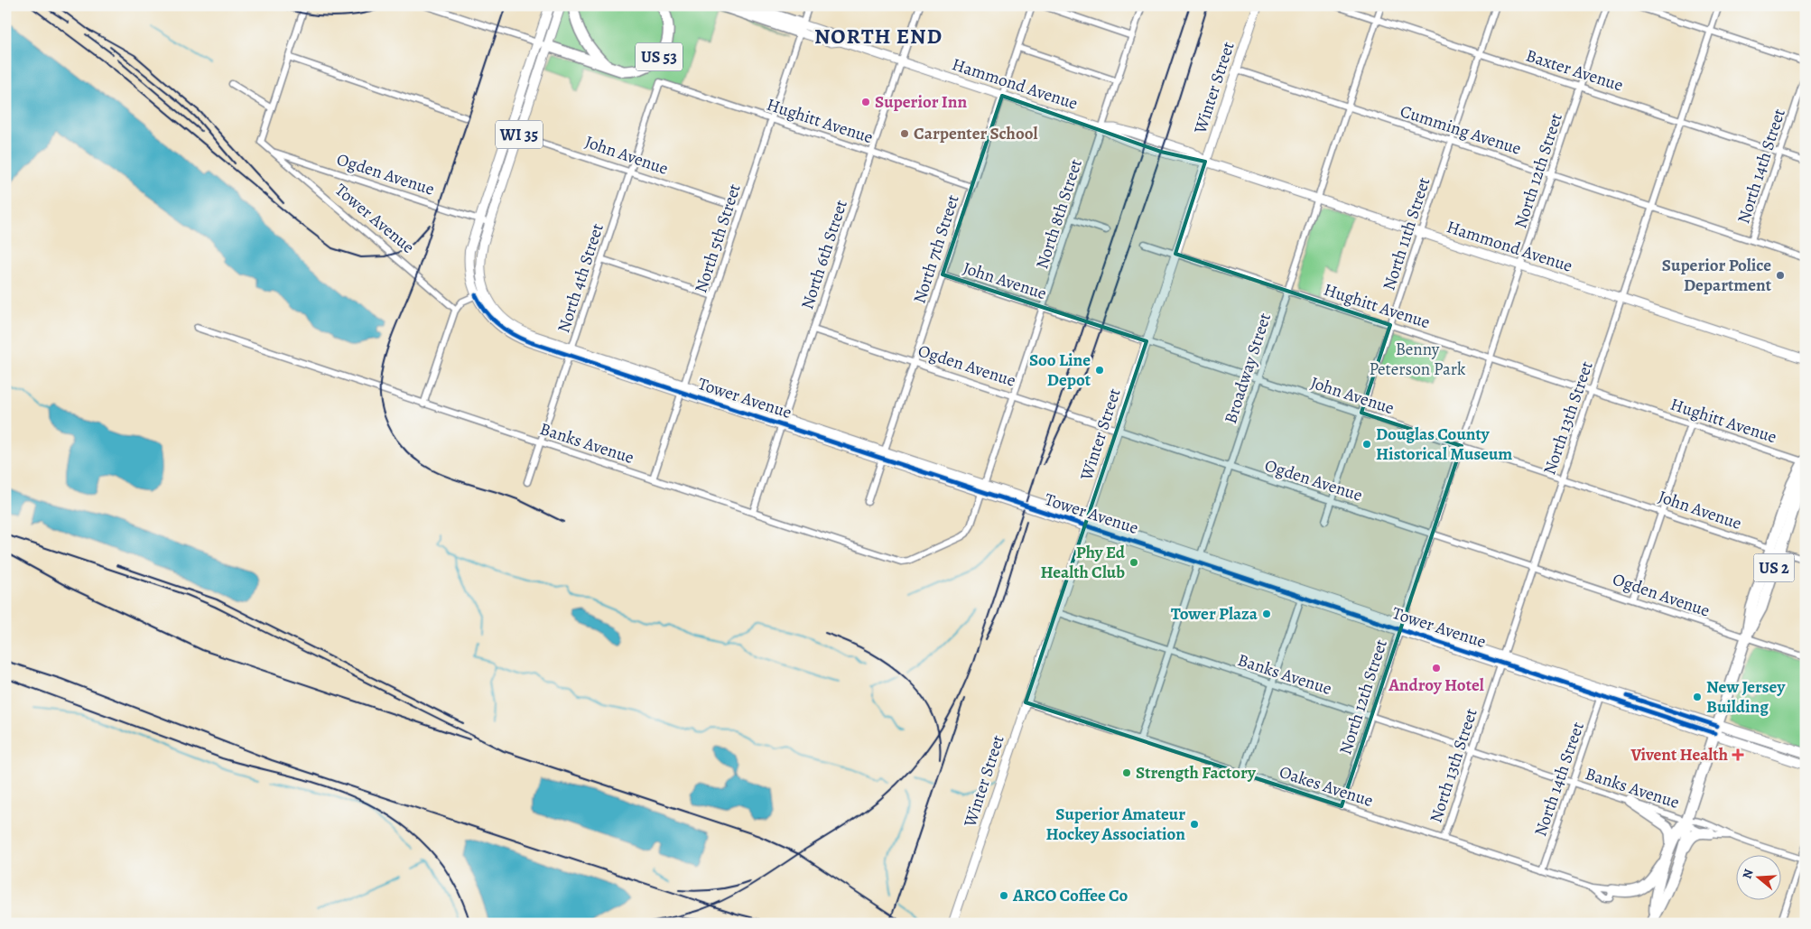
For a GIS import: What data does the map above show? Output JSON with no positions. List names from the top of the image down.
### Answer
{
  "streets": {
    "highway": ["US 53", "US 2"],
    "main road": ["WI 35", "Tower Avenue"],
    "street": [
      "Baxter Avenue",
      "Hammond Avenue",
      "Winter Street",
      "Hughitt Avenue",
      "Cumming Avenue",
      "John Avenue",
      "North 14th Street",
      "North 12th Street",
      "Ogden Avenue",
      "North 8th Street",
      "North 11th Street",
      "North 5th Street",
      "North 7th Street",
      "North 6th Street",
      "North 4th Street",
      "Broadway Street",
      "North 13th Street",
      "Banks Avenue",
      "Oakes Avenue"
    ]
  },
  "crossings": [
    ["Baxter Avenue", "North 14th Street"],
    ["Baxter Avenue", "North 12th Street"],
    ["Baxter Avenue", "North 11th Street"],
    ["Baxter Avenue", "Broadway Street"],
    ["Baxter Avenue", "North 13th Street"],
    ["Hammond Avenue", "Winter Street"],
    ["Hammond Avenue", "North 12th Street"],
    ["Hammond Avenue", "North 8th Street"],
    ["Hammond Avenue", "North 11th Street"],
    ["Hammond Avenue", "North 5th Street"],
    ["Hammond Avenue", "North 7th Street"],
    ["Hammond Avenue", "North 6th Street"],
    ["Hammond Avenue", "Broadway Street"],
    ["Hammond Avenue", "North 13th Street"],
    ["Winter Street", "Hughitt Avenue"],
    ["Winter Street", "Cumming Avenue"],
    ["Winter Street", "John Avenue"],
    ["Winter Street", "Ogden Avenue"],
    ["Winter Street", "Tower Avenue"],
    ["Winter Street", "Banks Avenue"],
    ["Winter Street", "Oakes Avenue"],
    ["Hughitt Avenue", "North 12th Street"],
    ["Hughitt Avenue", "North 11th Street"],
    ["Hughitt Avenue", "North 5th Street"],
    ["Hughitt Avenue", "North 7th Street"],
    ["Hughitt Avenue", "North 6th Street"],
    ["Hughitt Avenue", "North 4th Street"],
    ["Hughitt Avenue", "Broadway Street"],
    ["Hughitt Avenue", "North 13th Street"],
    ["Hughitt Avenue", "US 2"],
    ["Cumming Avenue", "North 14th Street"],
    ["Cumming Avenue", "North 12th Street"],
    ["Cumming Avenue", "North 11th Street"],
    ["Cumming Avenue", "Broadway Street"],
    ["Cumming Avenue", "North 13th Street"],
    ["WI 35", "John Avenue"],
    ["WI 35", "Ogden Avenue"],
    ["WI 35", "Tower Avenue"],
    ["John Avenue", "North 12th Street"],
    ["John Avenue", "North 8th Street"],
    ["John Avenue", "North 11th Street"],
    ["John Avenue", "North 5th Street"],
    ["John Avenue", "North 7th Street"],
    ["John Avenue", "North 4th Street"],
    ["John Avenue", "Broadway Street"],
    ["John Avenue", "North 13th Street"],
    ["John Avenue", "US 2"],
    ["North 14th Street", "Tower Avenue"],
    ["North 14th Street", "Banks Avenue"],
    ["North 14th Street", "Oakes Avenue"],
    ["North 12th Street", "Ogden Avenue"],
    ["North 12th Street", "Tower Avenue"],
    ["North 12th Street", "Banks Avenue"],
    ["North 12th Street", "Oakes Avenue"],
    ["Ogden Avenue", "North 8th Street"],
    ["Ogden Avenue", "Tower Avenue"],
    ["Ogden Avenue", "North 11th Street"],
    ["Ogden Avenue", "North 7th Street"],
    ["Ogden Avenue", "North 6th Street"],
    ["Ogden Avenue", "Broadway Street"],
    ["Ogden Avenue", "North 13th Street"],
    ["Ogden Avenue", "US 2"],
    ["North 8th Street", "Tower Avenue"],
    ["North 8th Street", "Banks Avenue"],
    ["Tower Avenue", "North 5th Street"],
    ["Tower Avenue", "North 7th Street"],
    ["Tower Avenue", "North 6th Street"],
    ["Tower Avenue", "North 4th Street"],
    ["Tower Avenue", "Broadway Street"],
    ["Tower Avenue", "North 13th Street"],
    ["Tower Avenue", "US 2"],
    ["North 5th Street", "Banks Avenue"],
    ["North 6th Street", "Banks Avenue"],
    ["North 4th Street", "Banks Avenue"],
    ["Broadway Street", "Banks Avenue"],
    ["Broadway Street", "Oakes Avenue"],
    ["North 13th Street", "Banks Avenue"],
    ["North 13th Street", "Oakes Avenue"],
    ["Banks Avenue", "US 2"]
  ],
  "districts": ["NORTH END"],
  "parks": ["Benny Peterson Park"],
  "places": {
    "other": [
      "Superior Inn",
      "Carpenter School",
      "Superior Police Department",
      "Soo Line Depot",
      "Douglas County Historical Museum",
      "Phy Ed Health Club",
      "Tower Plaza",
      "Androy Hotel",
      "New Jersey Building",
      "Strength Factory",
      "Superior Amateur Hockey Association",
      "ARCO Coffee Co"
    ],
    "health": ["Vivent Health"]
  },
  "north": "left"
}
